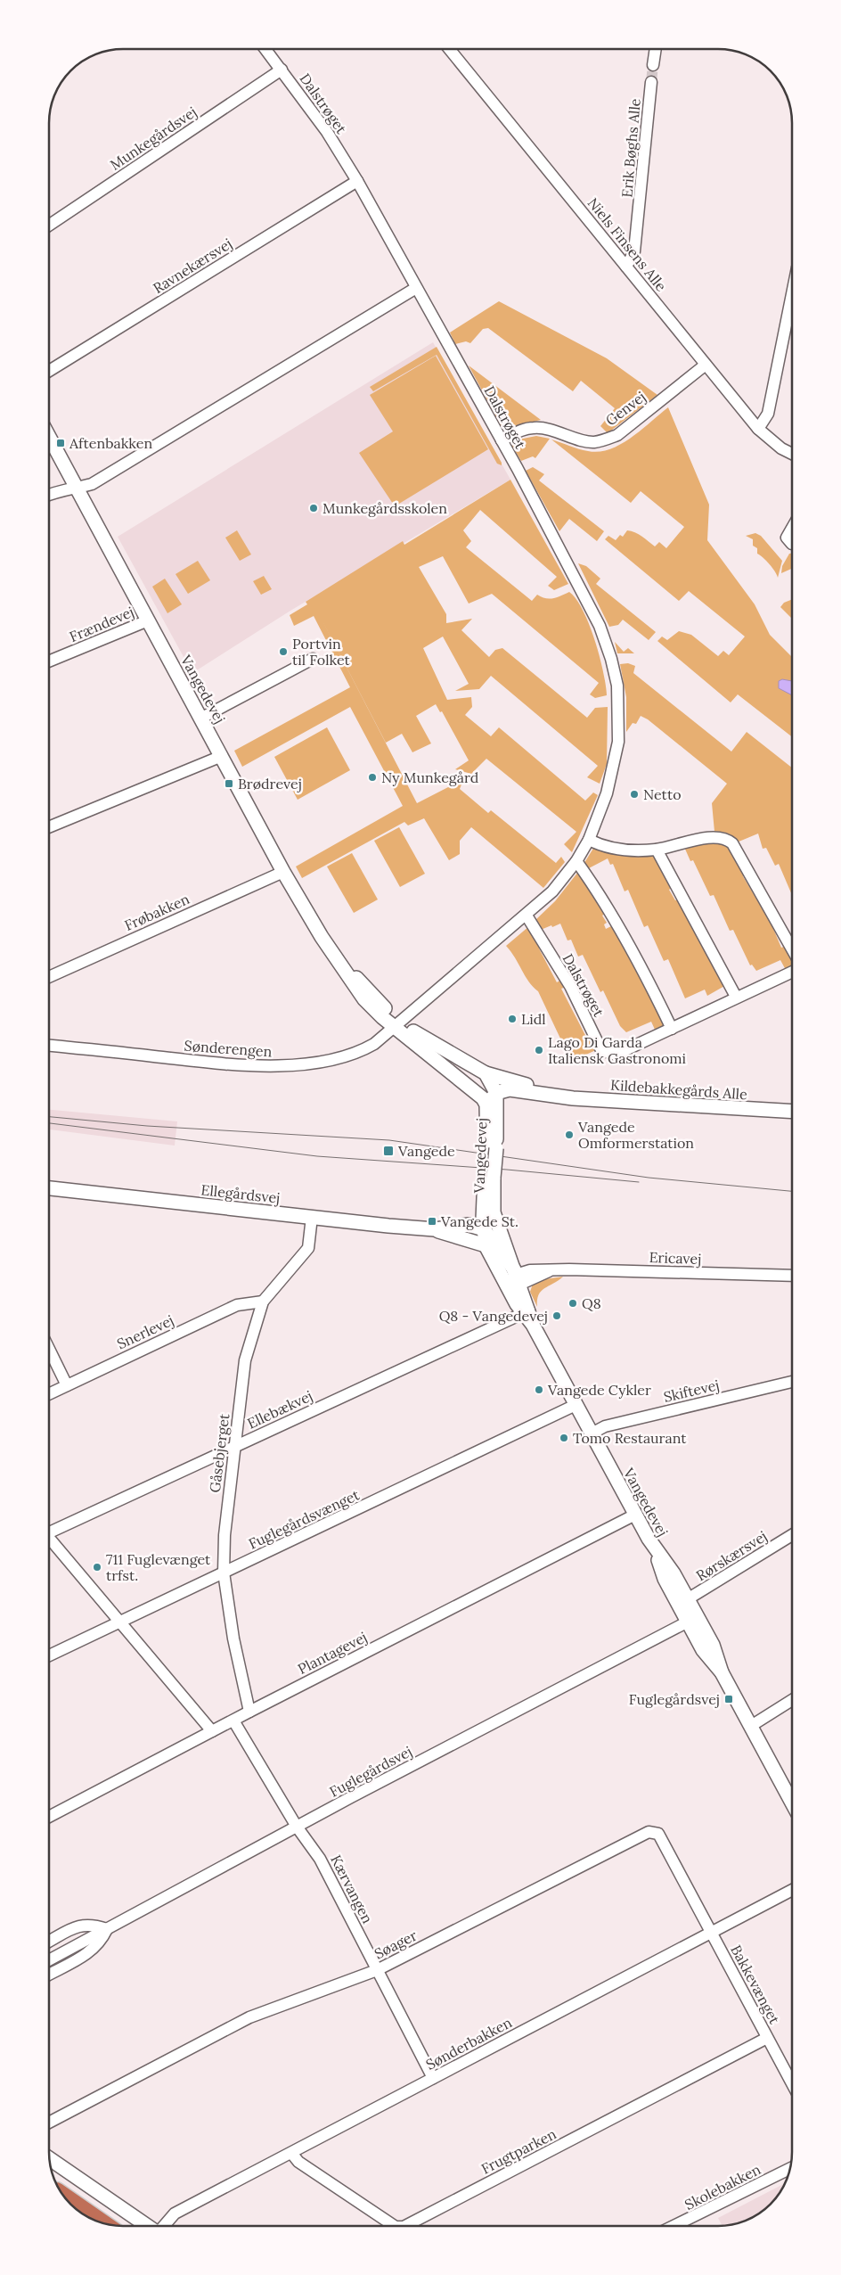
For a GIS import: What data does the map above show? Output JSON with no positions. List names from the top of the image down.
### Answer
{
  "streets": {
    "street": [
      "Dalstrøget",
      "Munkegårdsvej",
      "Erik Bøghs Alle",
      "Niels Finsens Alle",
      "Ravnekærsvej",
      "Genvej",
      "Frændevej",
      "Vangedevej",
      "Frøbakken",
      "Sønderengen",
      "Kildebakkegårds Alle",
      "Ellegårdsvej",
      "Ericavej",
      "Snerlevej",
      "Skiftevej",
      "Ellebækvej",
      "Gåsebjerget",
      "Fuglegårdsvænget",
      "Rørskærsvej",
      "Plantagevej",
      "Fuglegårdsvej",
      "Kærvangen",
      "Søager",
      "Bakkevænget",
      "Sønderbakken",
      "Frugtparken",
      "Skolebakken"
    ]
  },
  "crossings": [
    ["Dalstrøget", "Munkegårdsvej"],
    ["Dalstrøget", "Ravnekærsvej"],
    ["Dalstrøget", "Genvej"],
    ["Dalstrøget", "Vangedevej"],
    ["Dalstrøget", "Sønderengen"],
    ["Erik Bøghs Alle", "Niels Finsens Alle"],
    ["Niels Finsens Alle", "Genvej"],
    ["Frændevej", "Vangedevej"],
    ["Vangedevej", "Frøbakken"],
    ["Vangedevej", "Sønderengen"],
    ["Vangedevej", "Kildebakkegårds Alle"],
    ["Vangedevej", "Ellegårdsvej"],
    ["Vangedevej", "Ericavej"],
    ["Vangedevej", "Skiftevej"],
    ["Vangedevej", "Ellebækvej"],
    ["Vangedevej", "Fuglegårdsvænget"],
    ["Vangedevej", "Rørskærsvej"],
    ["Vangedevej", "Plantagevej"],
    ["Vangedevej", "Fuglegårdsvej"],
    ["Ellegårdsvej", "Gåsebjerget"],
    ["Snerlevej", "Gåsebjerget"],
    ["Ellebækvej", "Gåsebjerget"],
    ["Gåsebjerget", "Fuglegårdsvænget"],
    ["Gåsebjerget", "Plantagevej"],
    ["Plantagevej", "Kærvangen"],
    ["Fuglegårdsvej", "Kærvangen"],
    ["Kærvangen", "Søager"],
    ["Kærvangen", "Sønderbakken"],
    ["Søager", "Bakkevænget"],
    ["Søager", "Sønderbakken"],
    ["Bakkevænget", "Sønderbakken"],
    ["Bakkevænget", "Frugtparken"],
    ["Sønderbakken", "Frugtparken"]
  ],
  "places": {
    "transit": [
      "Aftenbakken",
      "Brødrevej",
      "Vangede",
      "Vangede St.",
      "Fuglegårdsvej"
    ],
    "other": [
      "Munkegårdsskolen",
      "Portvin til Folket",
      "Ny Munkegård",
      "Netto",
      "Lidl",
      "Lago Di Garda Italiensk Gastronomi",
      "Vangede Omformerstation",
      "Q8",
      "Q8 - Vangedevej",
      "Vangede Cykler",
      "Tomo Restaurant",
      "711 Fuglevænget trfst."
    ]
  }
}
